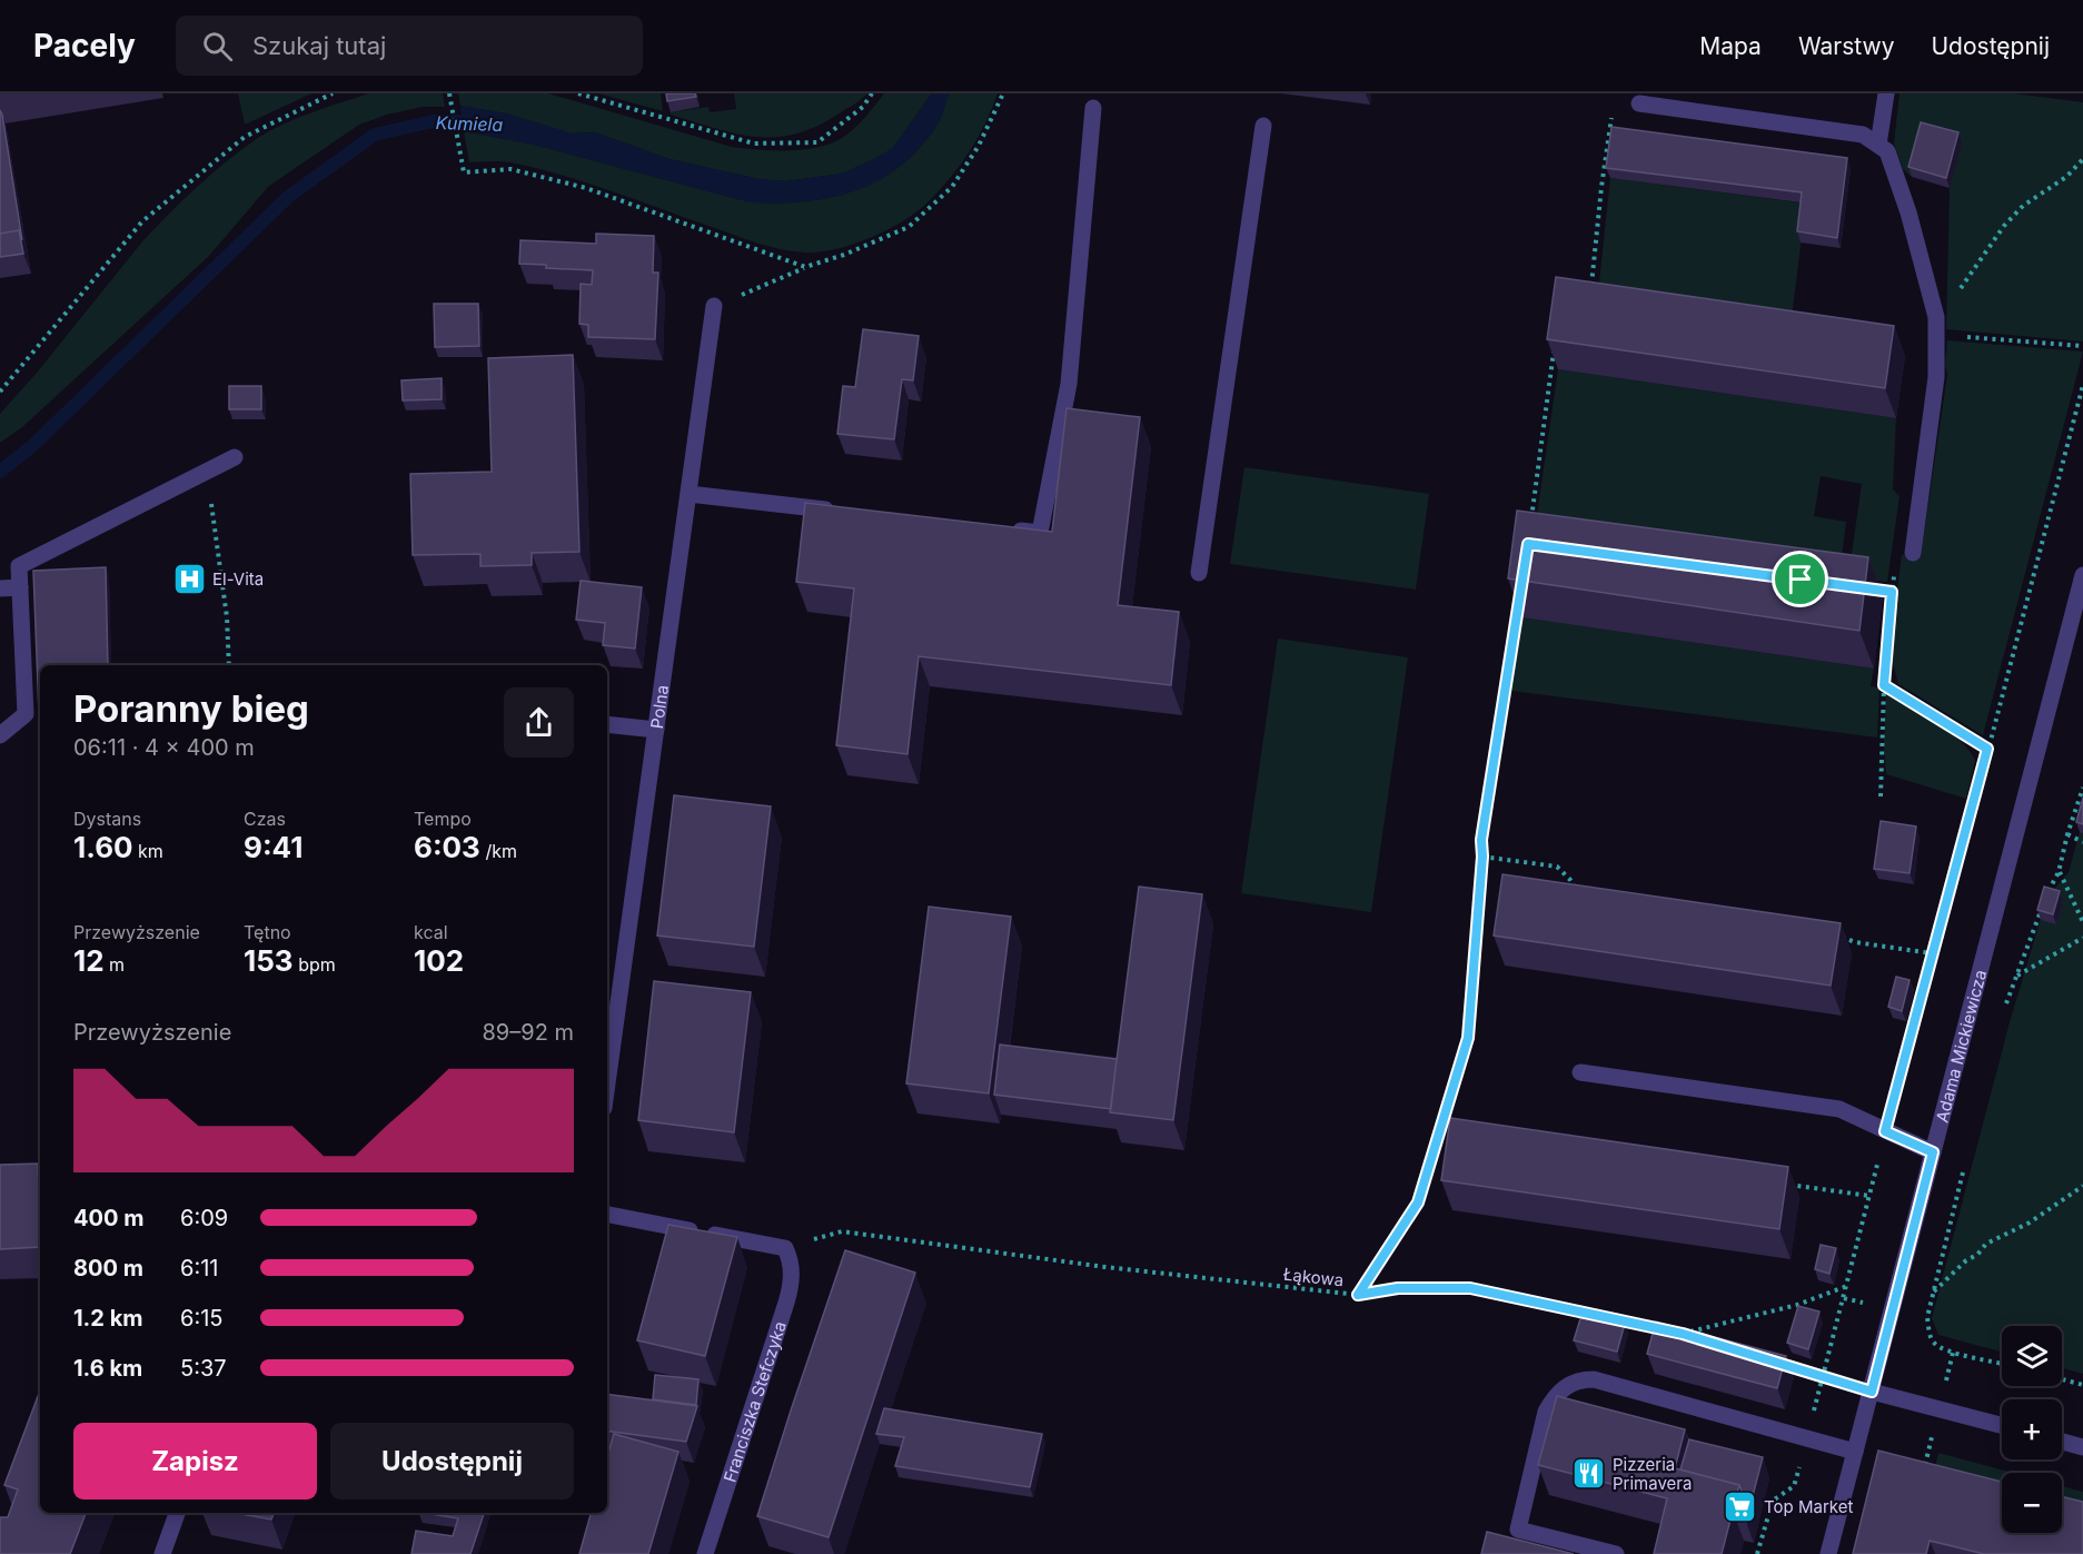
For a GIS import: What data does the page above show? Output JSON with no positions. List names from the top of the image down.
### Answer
{
  "streets": {
    "street": ["Polna", "Adama Mickiewicza", "Franciszka Stefczyka"],
    "path": ["Łąkowa"]
  },
  "crossings": [
    ["Łąkowa", "Franciszka Stefczyka"]
  ],
  "water": ["Kumiela"],
  "places": {
    "hospital": ["El-Vita"],
    "restaurant": ["Pizzeria Primavera"],
    "supermarket": ["Top Market"]
  },
  "page": {
    "header": "Pacely",
    "search": "Szukaj tutaj",
    "nav": ["Mapa", "Warstwy", "Udostępnij"],
    "heading": ["Poranny bieg", "06:11 · 4 × 400 m"],
    "stats": [
      ["Dystans", "1.60 km"],
      ["Czas", "9:41"],
      ["Tempo", "6:03 /km"],
      ["Przewyższenie", "12 m"],
      ["Tętno", "153 bpm"],
      ["kcal", "102"]
    ],
    "chart": ["Przewyższenie", "89–92 m"],
    "list": [
      {
        "name": "400 m",
        "note": "6:09"
      },
      {
        "name": "800 m",
        "note": "6:11"
      },
      {
        "name": "1.2 km",
        "note": "6:15"
      },
      {
        "name": "1.6 km",
        "note": "5:37"
      }
    ],
    "map_buttons": ["+", "−"],
    "buttons": ["Zapisz", "Udostępnij"]
  }
}
